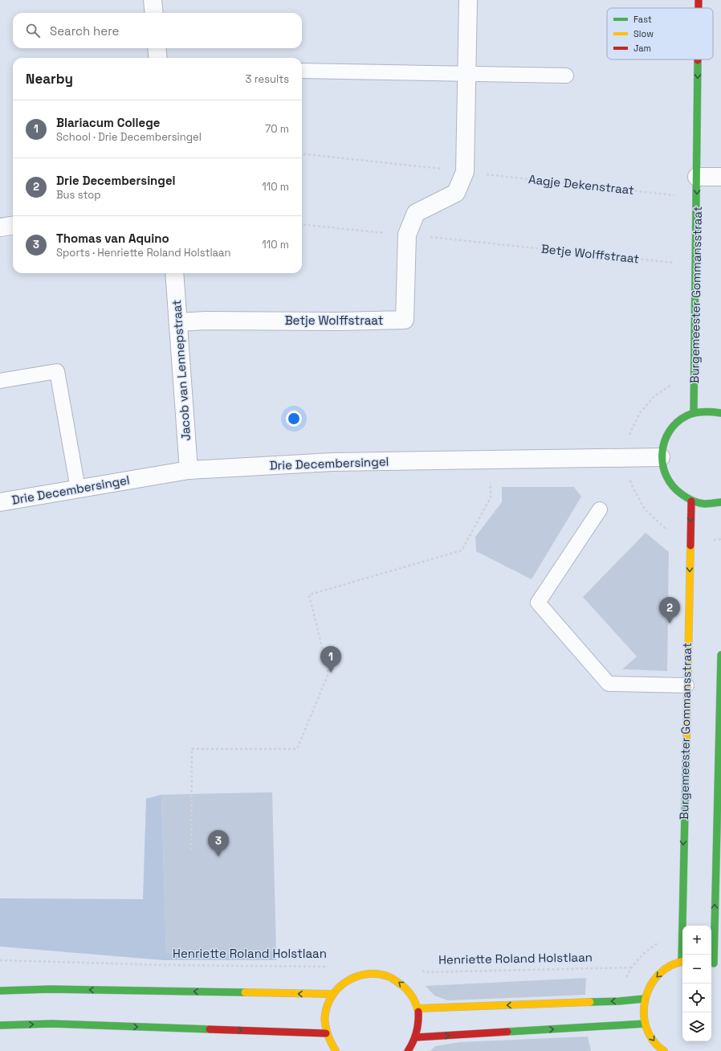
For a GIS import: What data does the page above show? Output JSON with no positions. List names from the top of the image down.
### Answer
{
  "streets": {
    "street": [
      "Betje Wolffstraat",
      "Burgemeester Gommansstraat",
      "Jacob van Lennepstraat",
      "Drie Decembersingel"
    ],
    "path": ["Aagje Dekenstraat", "Henriette Roland Holstlaan"]
  },
  "crossings": [
    ["Aagje Dekenstraat", "Betje Wolffstraat"],
    ["Aagje Dekenstraat", "Burgemeester Gommansstraat"],
    ["Betje Wolffstraat", "Burgemeester Gommansstraat"],
    ["Betje Wolffstraat", "Jacob van Lennepstraat"],
    ["Jacob van Lennepstraat", "Drie Decembersingel"]
  ],
  "legend": ["Fast", "Slow", "Jam"],
  "page": {
    "search": "Search here",
    "heading": ["Nearby", "3 results"],
    "list": [
      {
        "mark": "1",
        "name": "Blariacum College",
        "note": "School · Drie Decembersingel",
        "value": "70 m"
      },
      {
        "mark": "2",
        "name": "Drie Decembersingel",
        "note": "Bus stop",
        "value": "110 m"
      },
      {
        "mark": "3",
        "name": "Thomas van Aquino",
        "note": "Sports · Henriette Roland Holstlaan",
        "value": "110 m"
      }
    ],
    "pins": ["2", "1", "3"],
    "map_buttons": ["+", "−"]
  }
}
